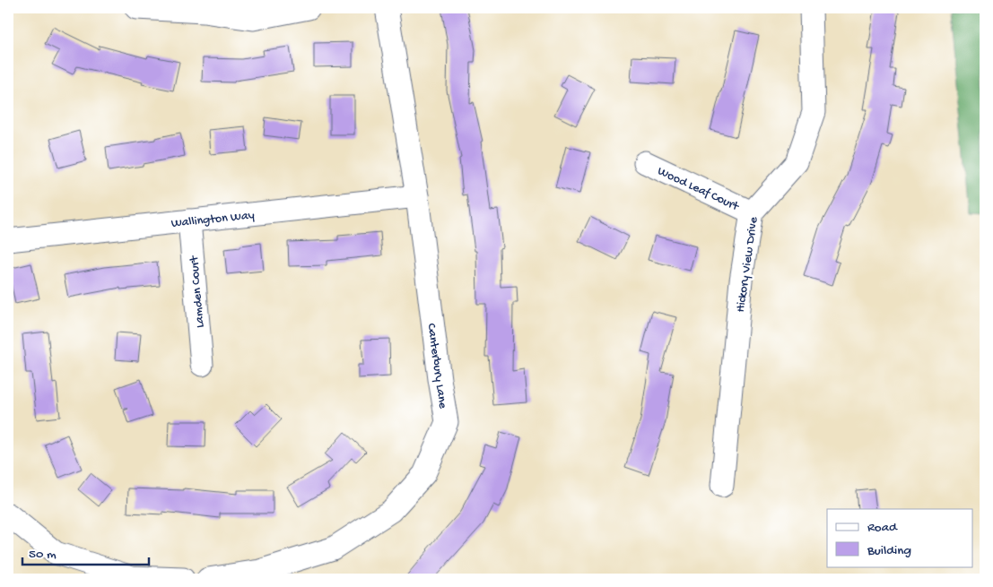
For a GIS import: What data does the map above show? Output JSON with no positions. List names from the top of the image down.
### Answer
{
  "streets": {
    "street": [
      "Wood Leaf Court",
      "Wallington Way",
      "Hickory View Drive",
      "Lamden Court",
      "Canterbury Lane"
    ]
  },
  "crossings": [
    ["Wood Leaf Court", "Hickory View Drive"],
    ["Wallington Way", "Lamden Court"],
    ["Wallington Way", "Canterbury Lane"]
  ],
  "legend": ["Road", "Building"],
  "scale_bar": "50 m"
}
